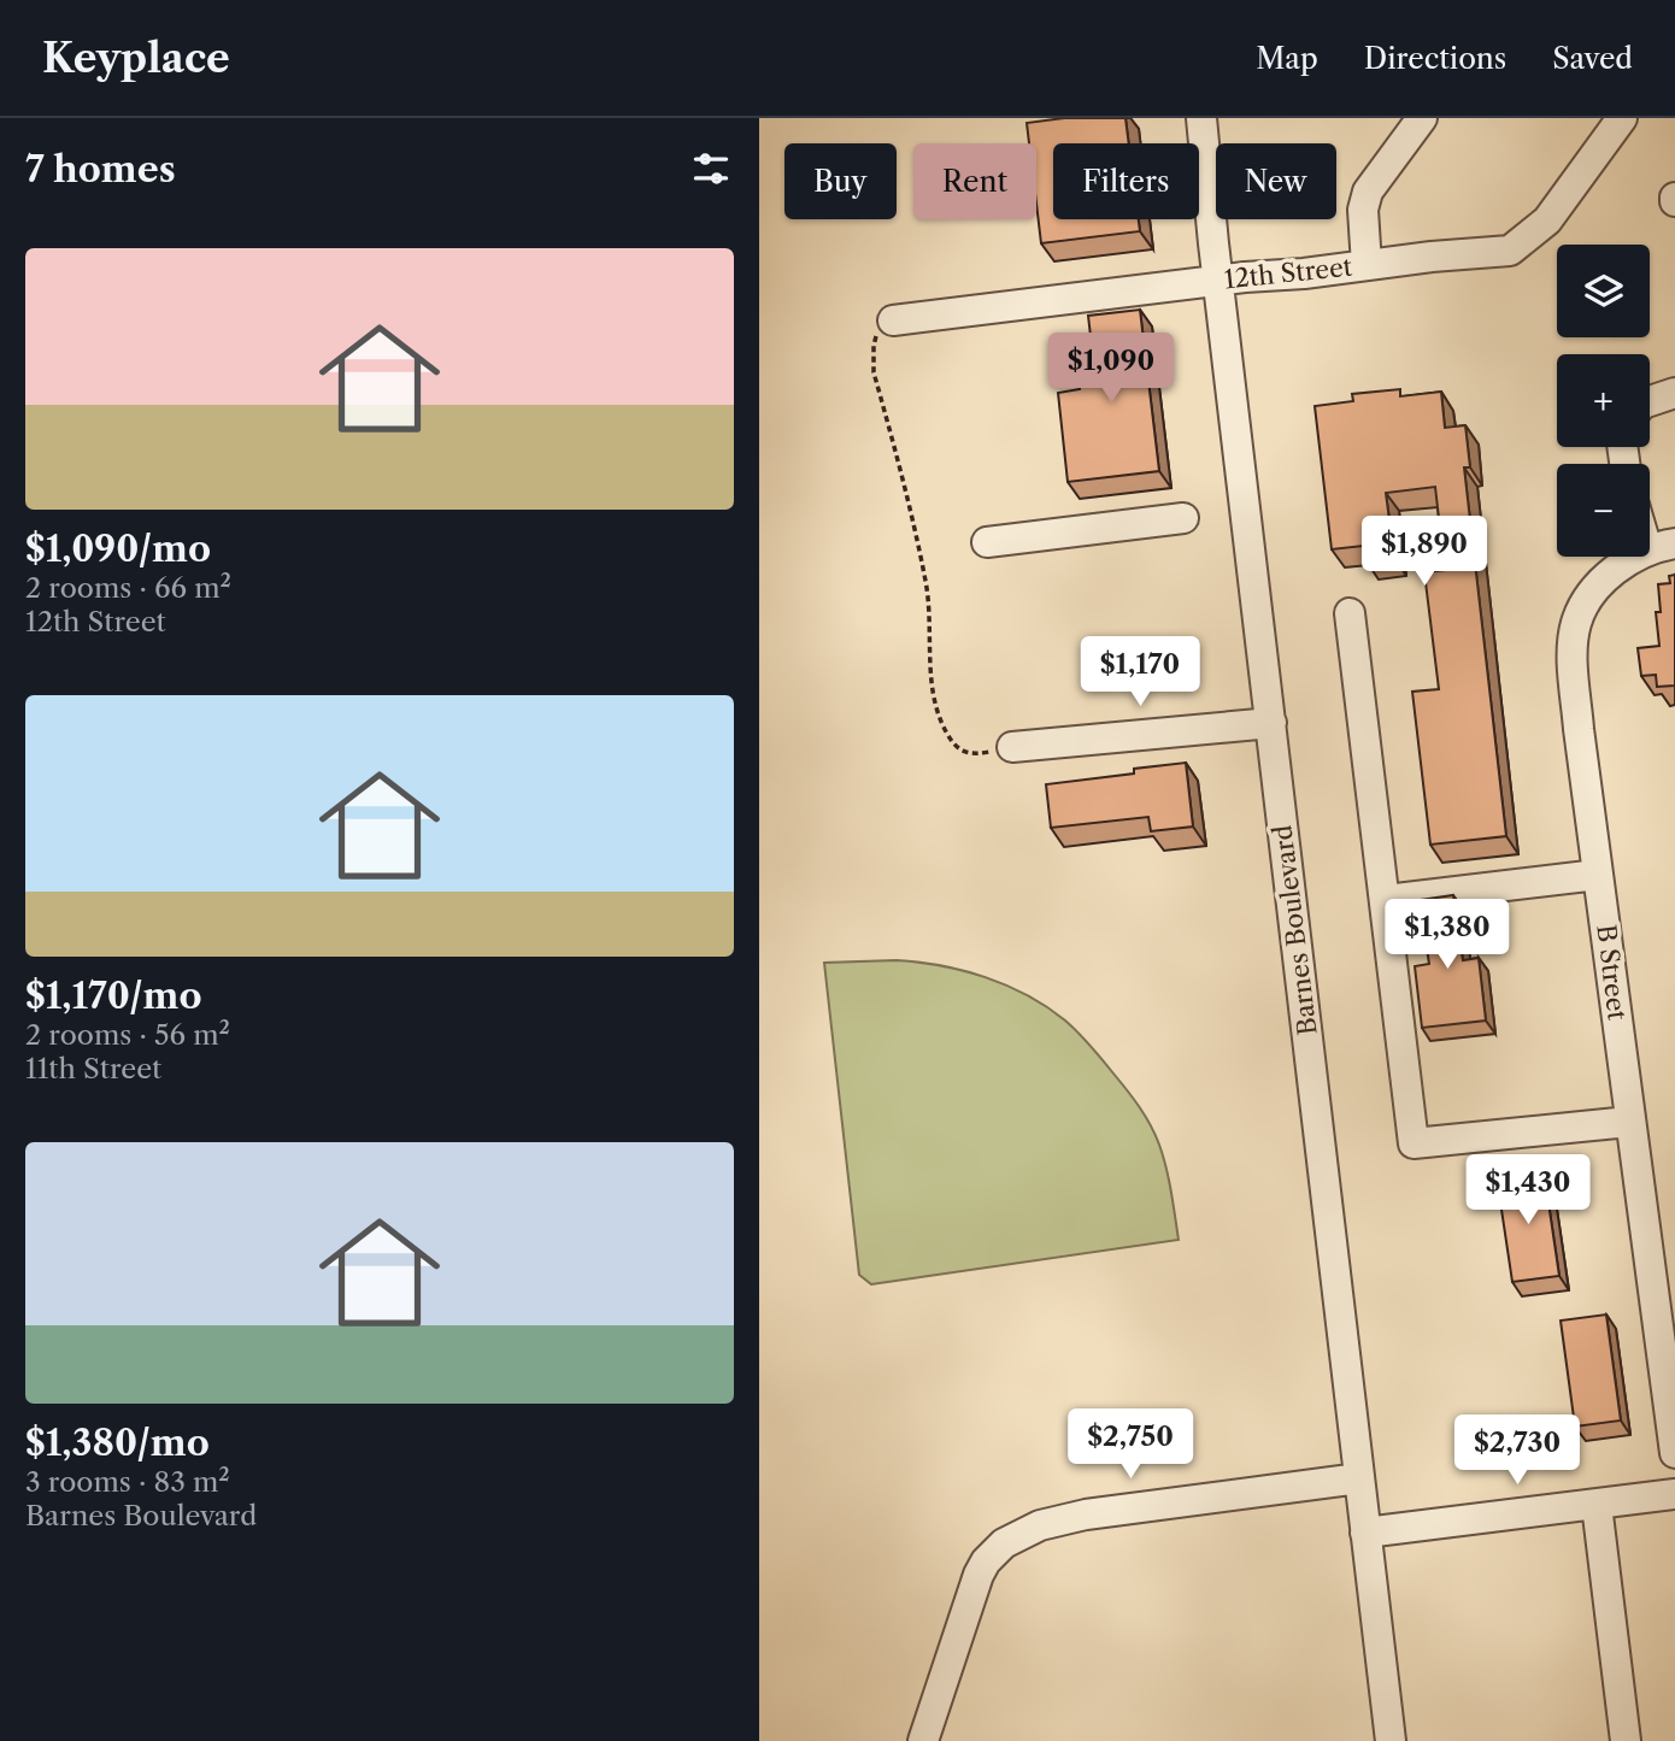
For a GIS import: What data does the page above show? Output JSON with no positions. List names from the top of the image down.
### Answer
{
  "streets": {
    "street": ["12th Street", "Barnes Boulevard", "B Street"]
  },
  "crossings": [
    ["12th Street", "Barnes Boulevard"]
  ],
  "page": {
    "header": "Keyplace",
    "nav": ["Map", "Directions", "Saved"],
    "heading": "7 homes",
    "chip": [
      "Buy",
      "Rent",
      "Filters",
      "New"
    ],
    "list": [
      {
        "name": "$1,090/mo",
        "note": "2 rooms · 66 m² · 12th Street"
      },
      {
        "name": "$1,170/mo",
        "note": "2 rooms · 56 m² · 11th Street"
      },
      {
        "name": "$1,380/mo",
        "note": "3 rooms · 83 m² · Barnes Boulevard"
      }
    ],
    "map_buttons": ["+", "−"],
    "price": [
      "$1,090",
      "$1,890",
      "$1,170",
      "$1,380",
      "$1,430",
      "$2,750",
      "$2,730"
    ]
  }
}
